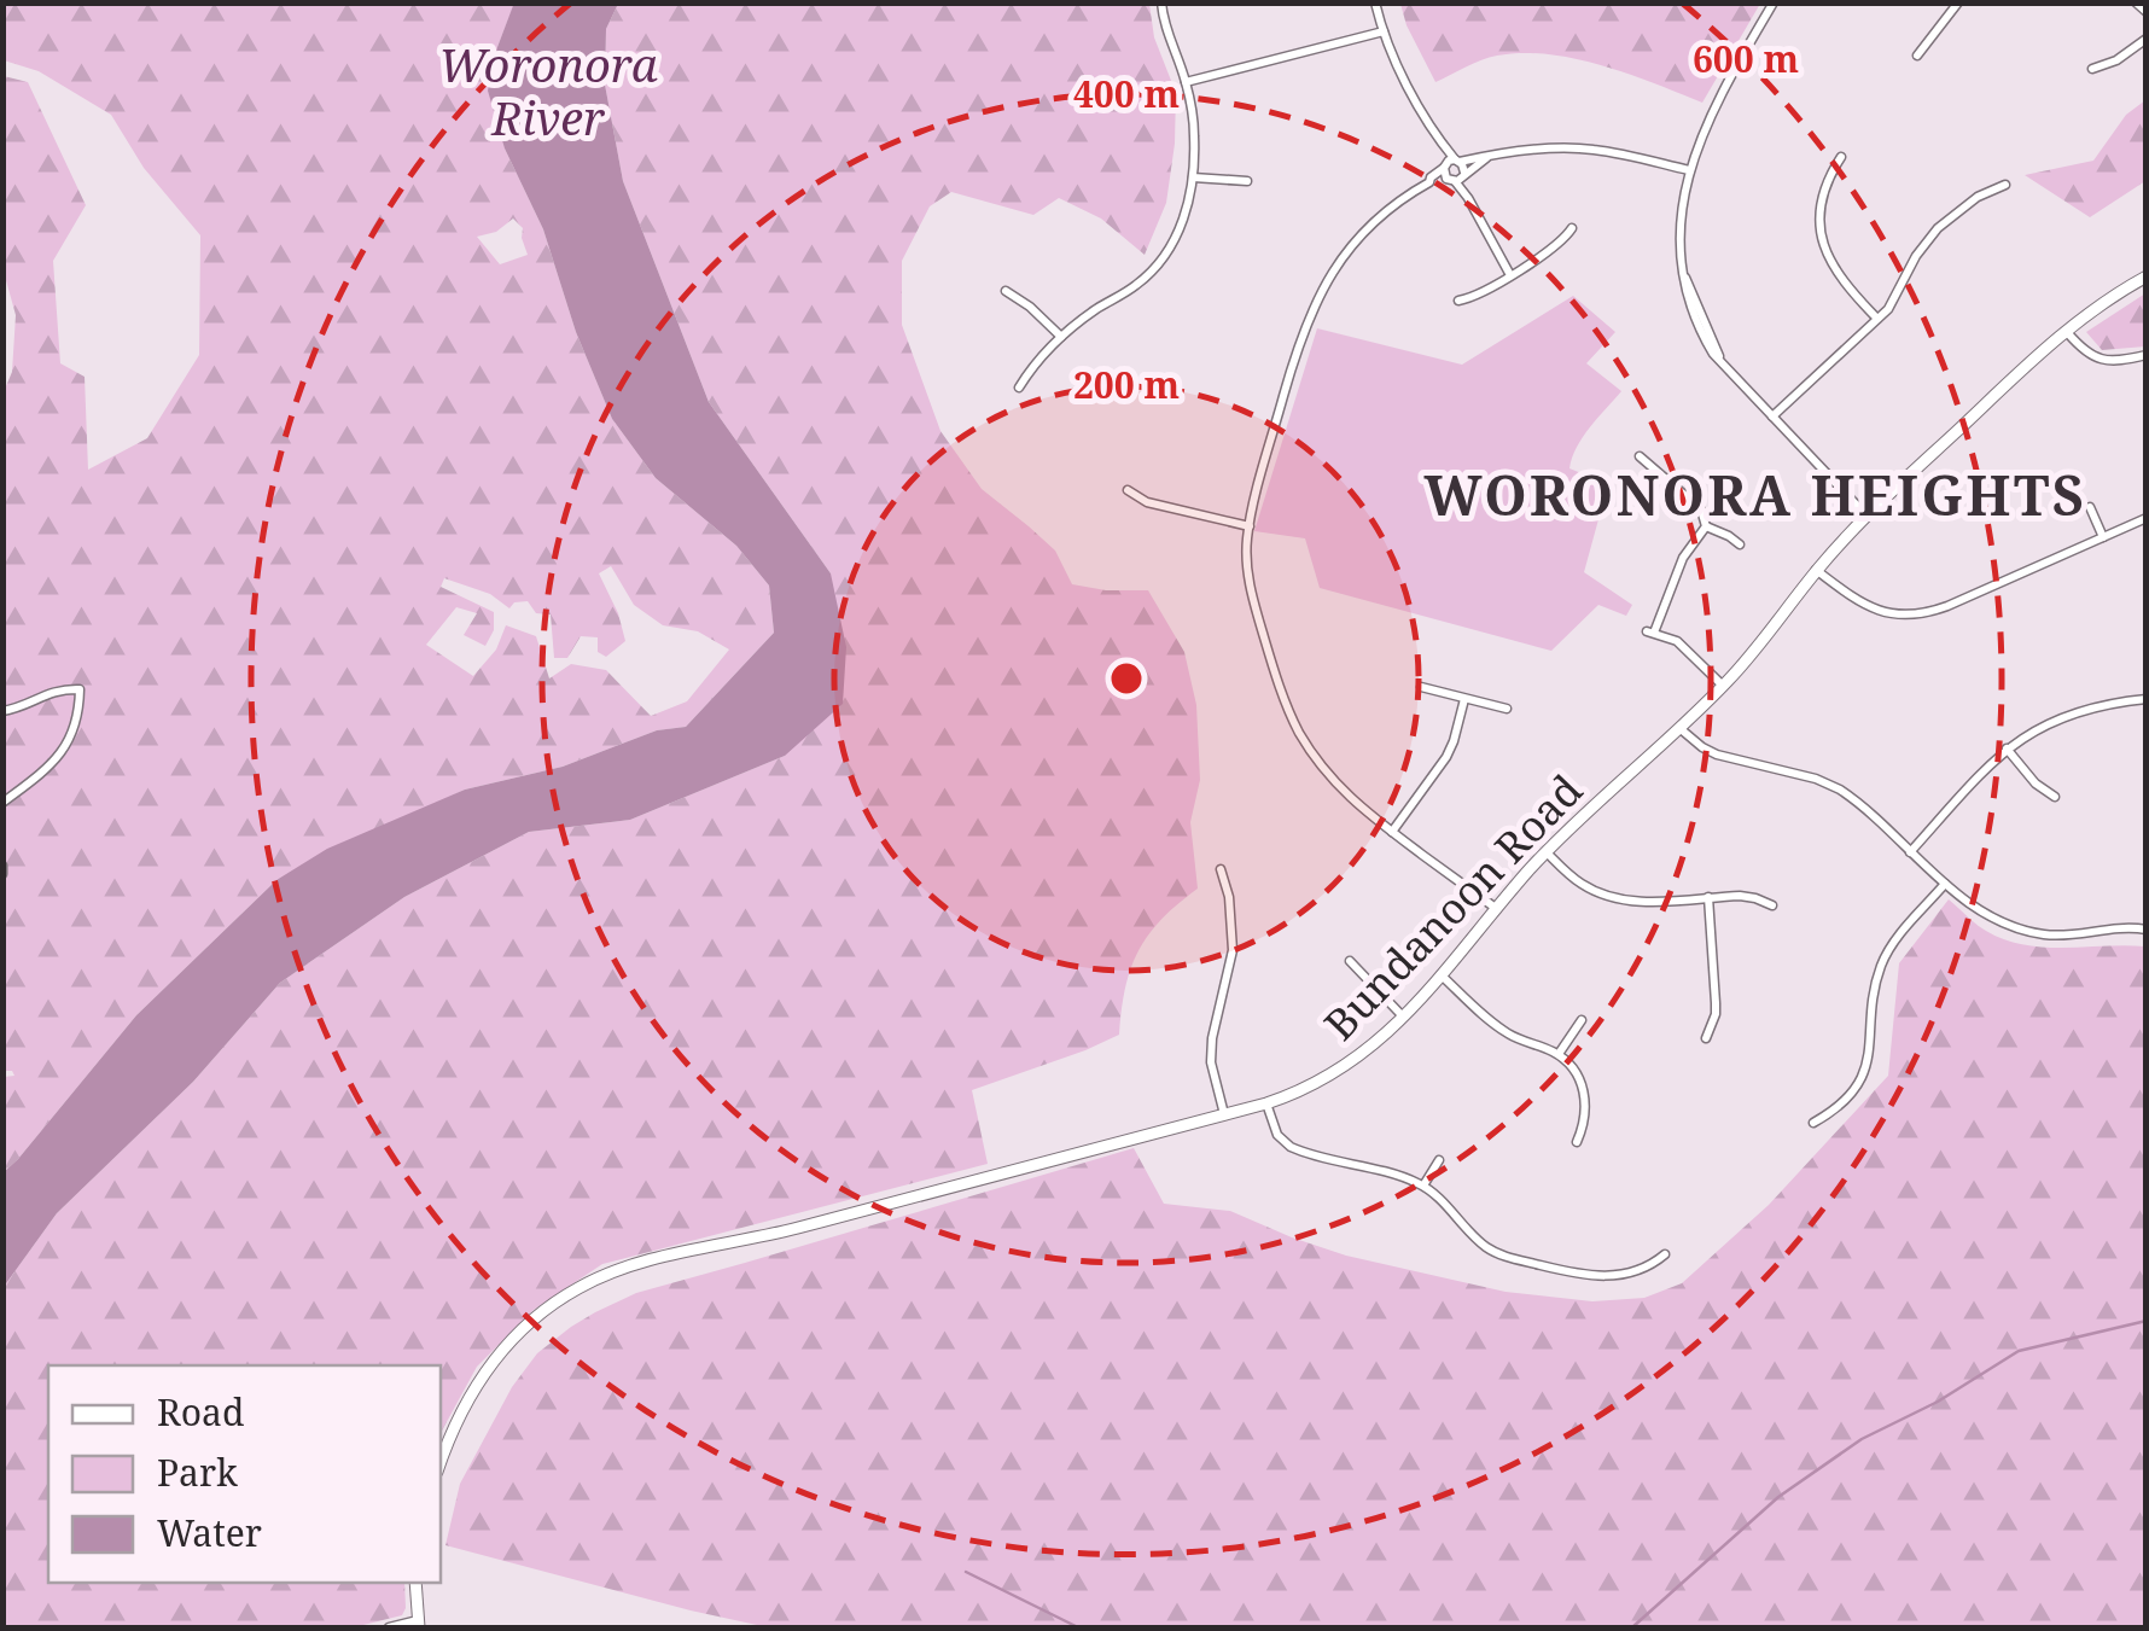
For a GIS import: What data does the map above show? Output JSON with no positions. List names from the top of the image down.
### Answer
{
  "streets": {
    "street": ["Bundanoon Road"]
  },
  "districts": ["WORONORA HEIGHTS"],
  "water": ["Woronora River"],
  "legend": ["Road", "Park", "Water"],
  "rings": ["600 m", "400 m", "200 m"]
}
